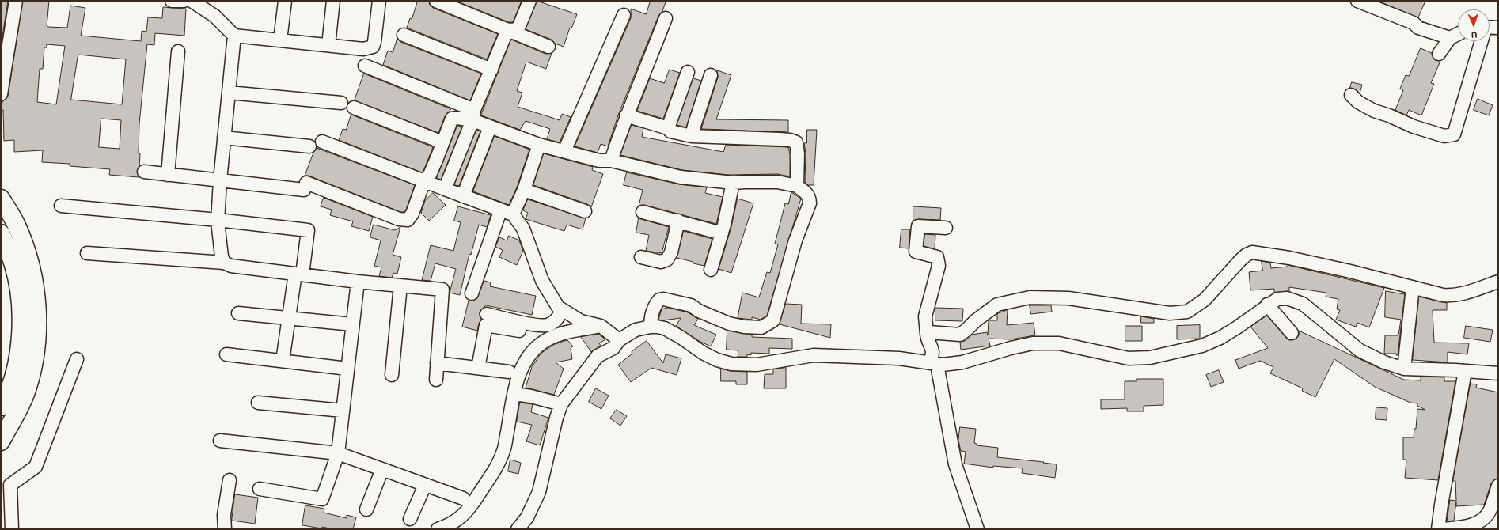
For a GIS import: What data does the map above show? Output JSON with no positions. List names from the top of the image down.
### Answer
{
  "north": "bottom"
}
